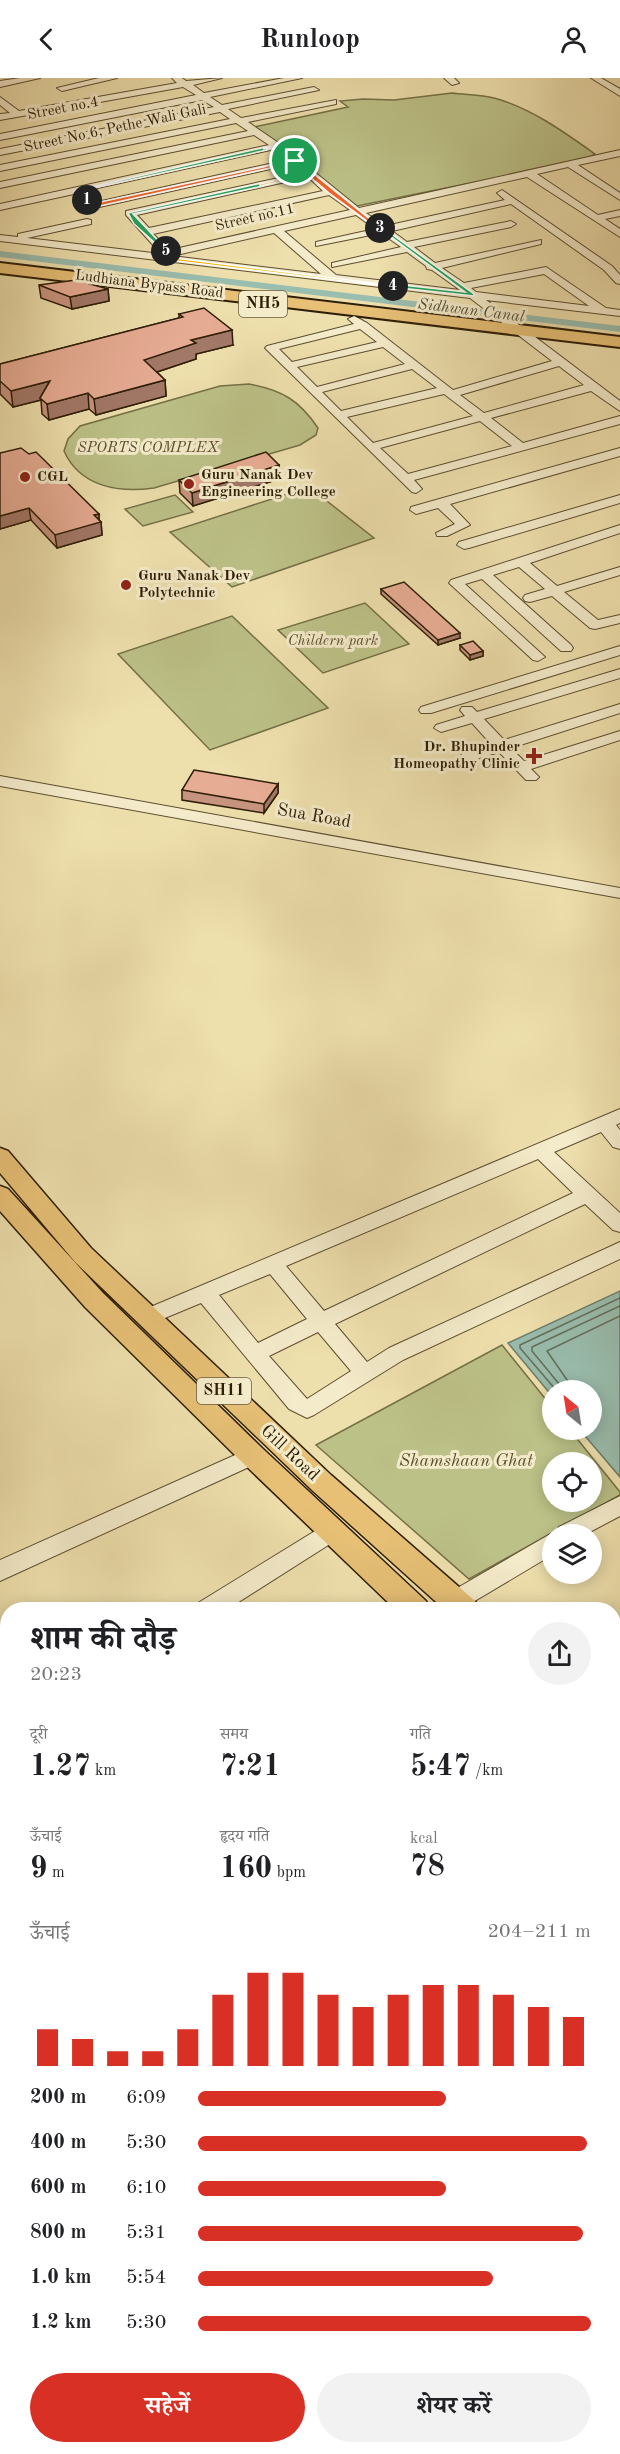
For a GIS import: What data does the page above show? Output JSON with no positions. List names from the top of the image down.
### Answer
{
  "streets": {
    "highway": ["Ludhiana Bypass Road", "NH5"],
    "main road": ["SH11", "Gill Road"],
    "street": [
      "Street no.4",
      "Street No 6, Pethe Wali Gali",
      "Street no.11",
      "Sua Road"
    ]
  },
  "water": ["Sidhwan Canal"],
  "parks": ["SPORTS COMPLEX", "Childern park", "Shamshaan Ghat"],
  "places": {
    "other": ["CGL", "Guru Nanak Dev Engineering College", "Guru Nanak Dev Polytechnic"],
    "health": ["Dr. Bhupinder Homeopathy Clinic"]
  },
  "north": "top left",
  "page": {
    "header": "Runloop",
    "pins": [
      "1",
      "3",
      "5",
      "4"
    ],
    "heading": ["शाम की दौड़", "20:23"],
    "stats": [
      ["दूरी", "1.27 km"],
      ["समय", "7:21"],
      ["गति", "5:47 /km"],
      ["ऊँचाई", "9 m"],
      ["हृदय गति", "160 bpm"],
      ["kcal", "78"]
    ],
    "chart": ["ऊँचाई", "204–211 m"],
    "list": [
      {
        "name": "200 m",
        "note": "6:09"
      },
      {
        "name": "400 m",
        "note": "5:30"
      },
      {
        "name": "600 m",
        "note": "6:10"
      },
      {
        "name": "800 m",
        "note": "5:31"
      },
      {
        "name": "1.0 km",
        "note": "5:54"
      },
      {
        "name": "1.2 km",
        "note": "5:30"
      }
    ],
    "buttons": ["सहेजें", "शेयर करें"]
  }
}
